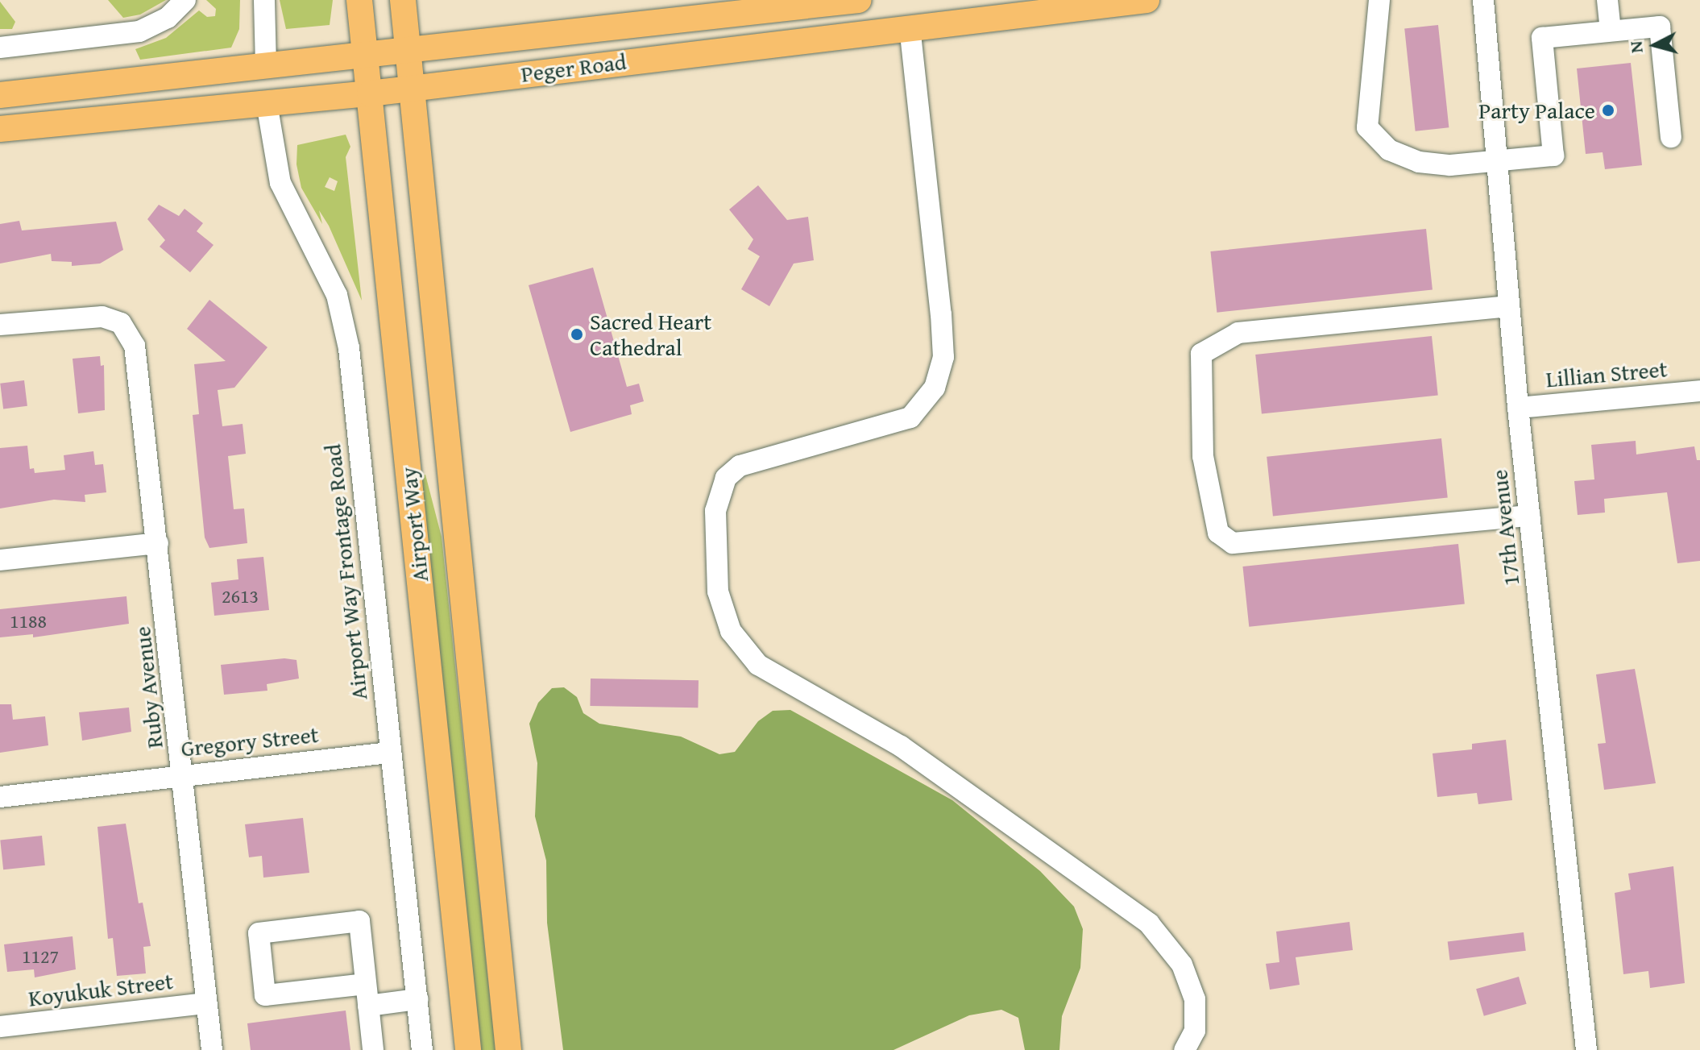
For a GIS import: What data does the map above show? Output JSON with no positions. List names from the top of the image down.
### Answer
{
  "streets": {
    "main road": ["Peger Road", "Airport Way"],
    "street": [
      "Lillian Street",
      "17th Avenue",
      "Airport Way Frontage Road",
      "Ruby Avenue",
      "Gregory Street",
      "Koyukuk Street"
    ]
  },
  "crossings": [
    ["Peger Road", "Airport Way"],
    ["Peger Road", "Airport Way Frontage Road"],
    ["Lillian Street", "17th Avenue"],
    ["Airport Way Frontage Road", "Gregory Street"],
    ["Ruby Avenue", "Gregory Street"],
    ["Ruby Avenue", "Koyukuk Street"]
  ],
  "places": ["Party Palace", "Sacred Heart Cathedral"],
  "house_numbers": ["2613", "1188", "1127"],
  "north": "left"
}
